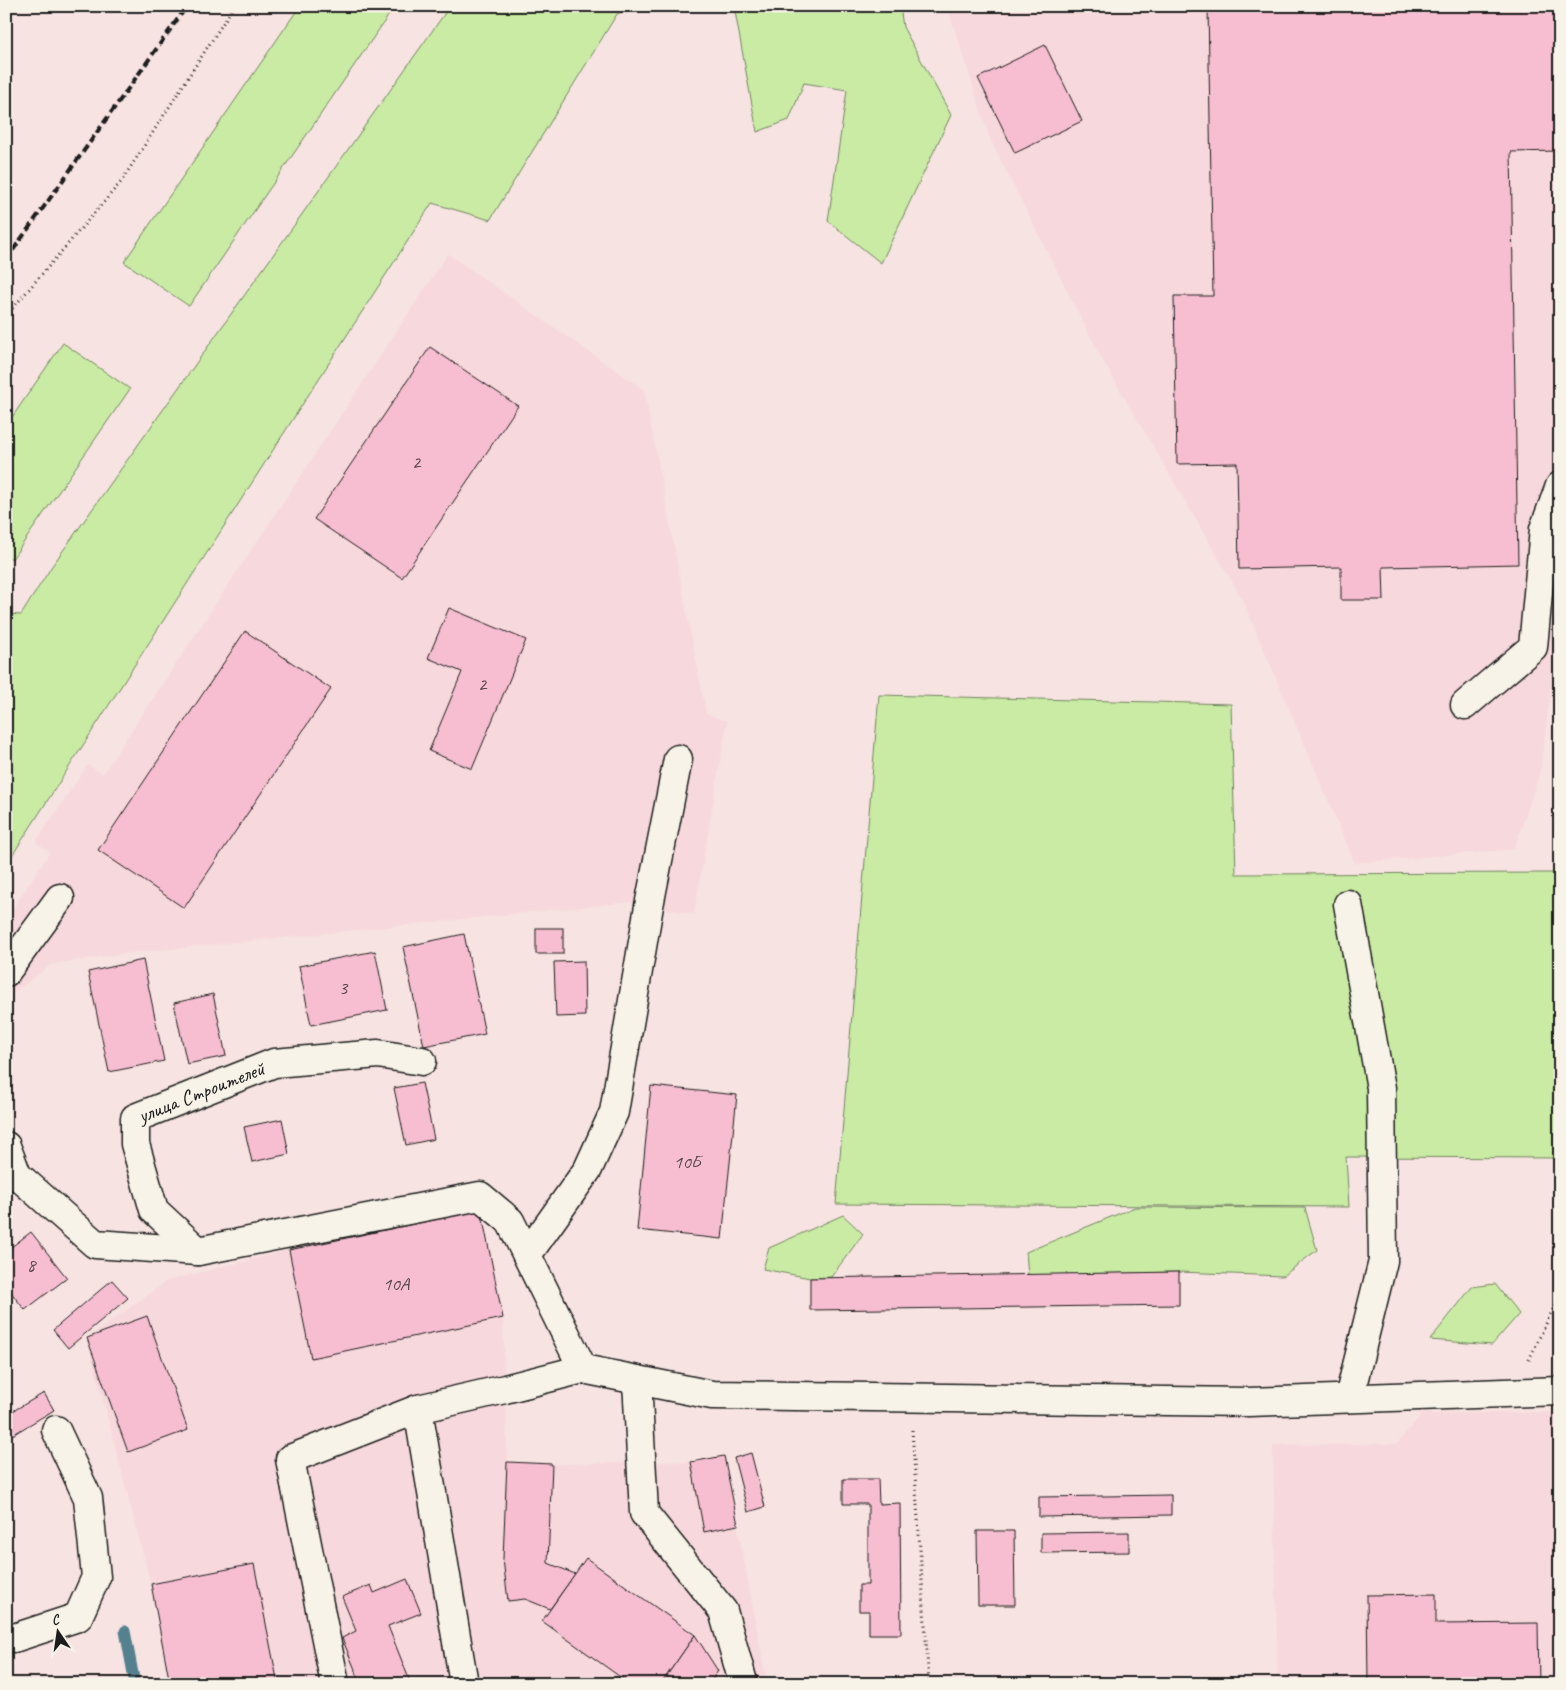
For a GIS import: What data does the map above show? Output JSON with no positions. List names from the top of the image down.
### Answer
{
  "streets": {
    "street": ["улица Строителей"]
  },
  "house_numbers": [
    "2",
    "2",
    "3",
    "10Б",
    "8",
    "10А"
  ],
  "north": "top"
}
